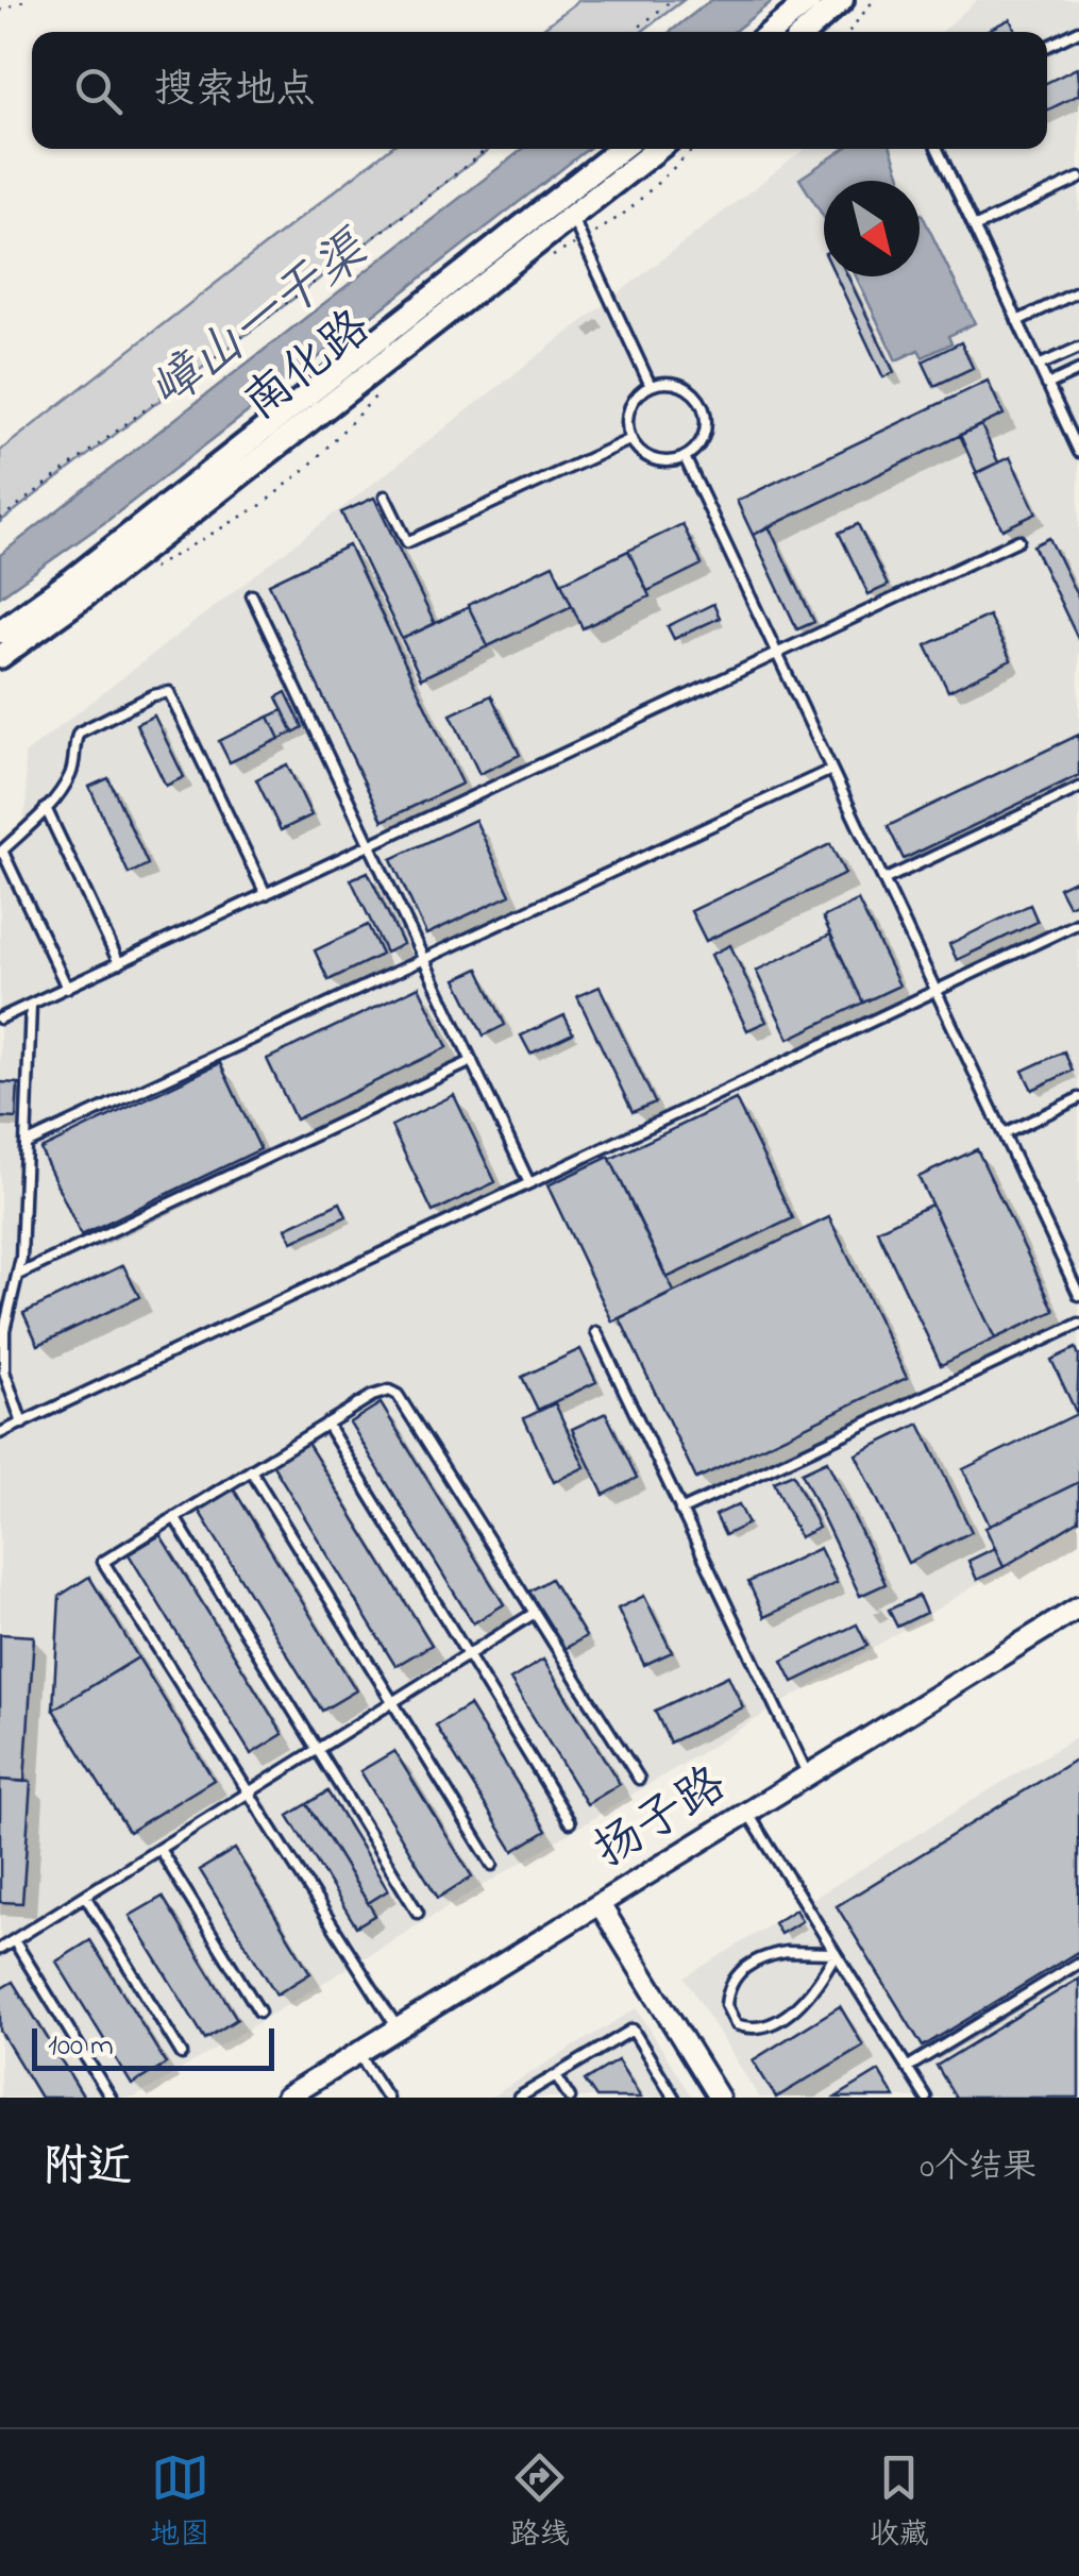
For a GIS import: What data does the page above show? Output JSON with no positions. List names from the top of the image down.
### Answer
{
  "streets": {
    "main road": ["南化路"],
    "street": ["扬子路"]
  },
  "water": ["嶂山一干渠"],
  "scale_bar": "100 m",
  "north": "bottom right",
  "page": {
    "search": "搜索地点",
    "scale": "100 m",
    "heading": ["附近", "0个结果"],
    "nav": ["地图", "路线", "收藏"]
  }
}
